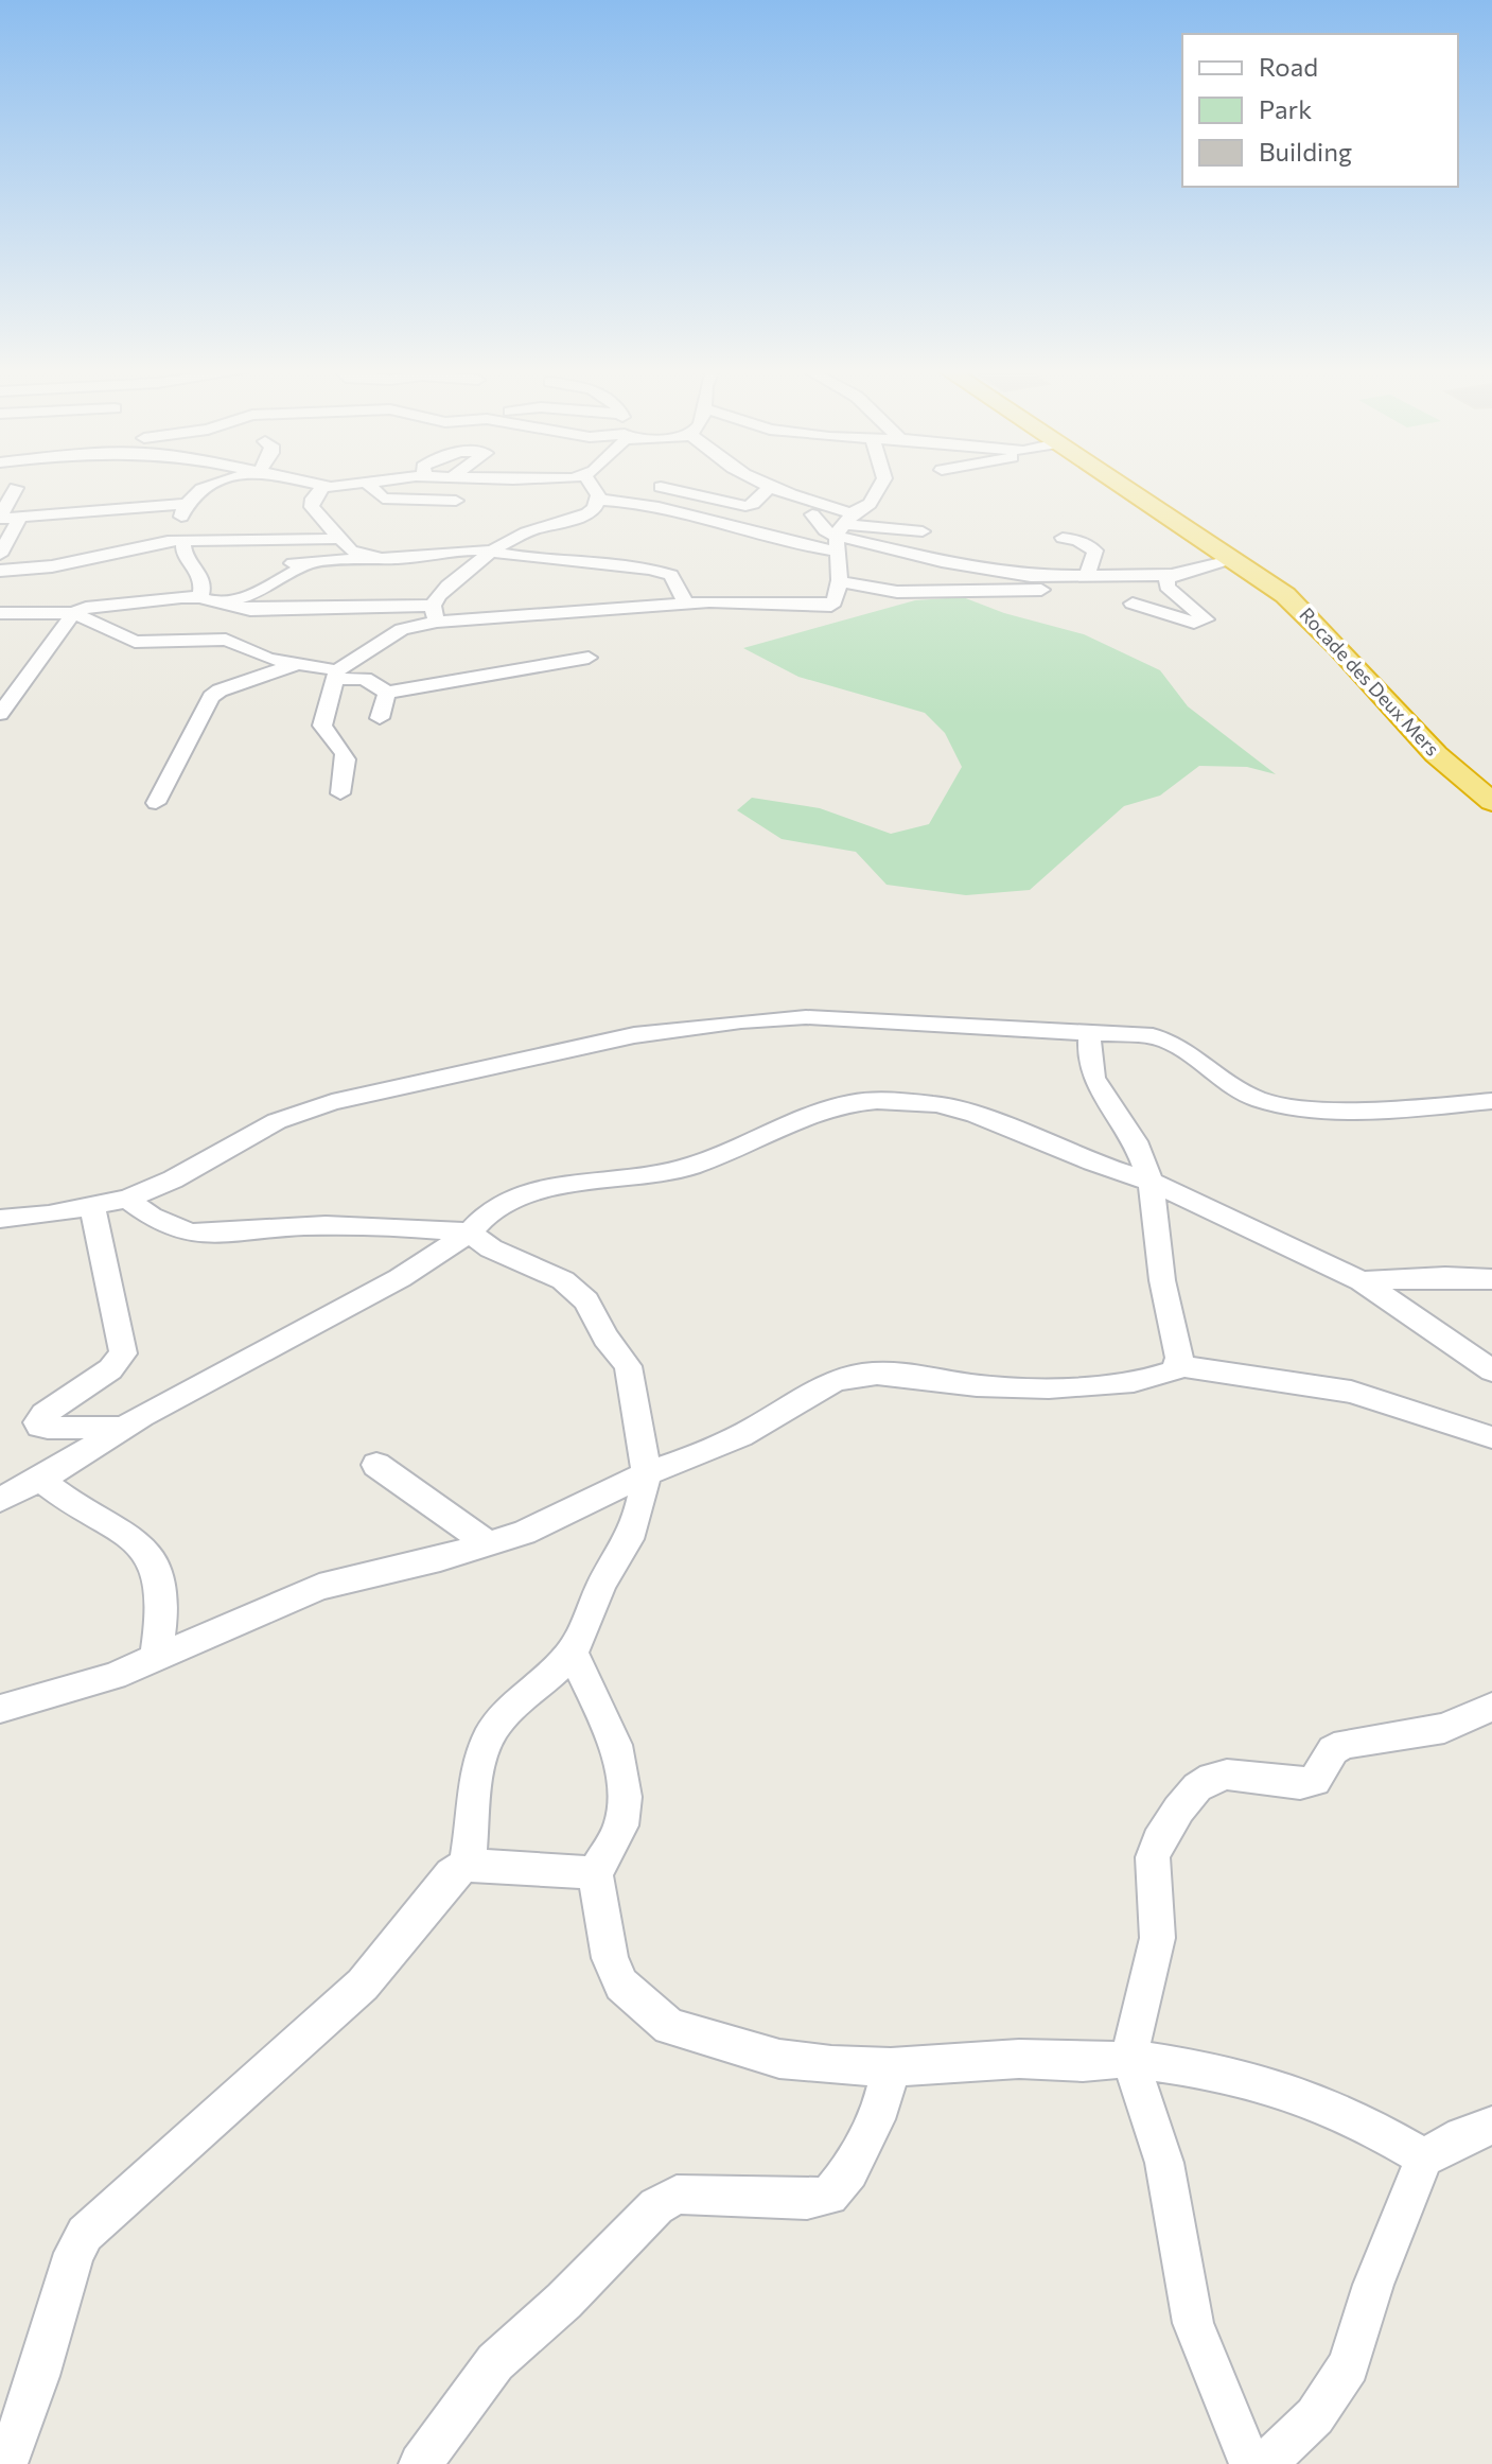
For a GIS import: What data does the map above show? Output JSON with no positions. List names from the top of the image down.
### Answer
{
  "streets": {
    "highway": ["Rocade des Deux Mers"]
  },
  "legend": ["Road", "Park", "Building"]
}
